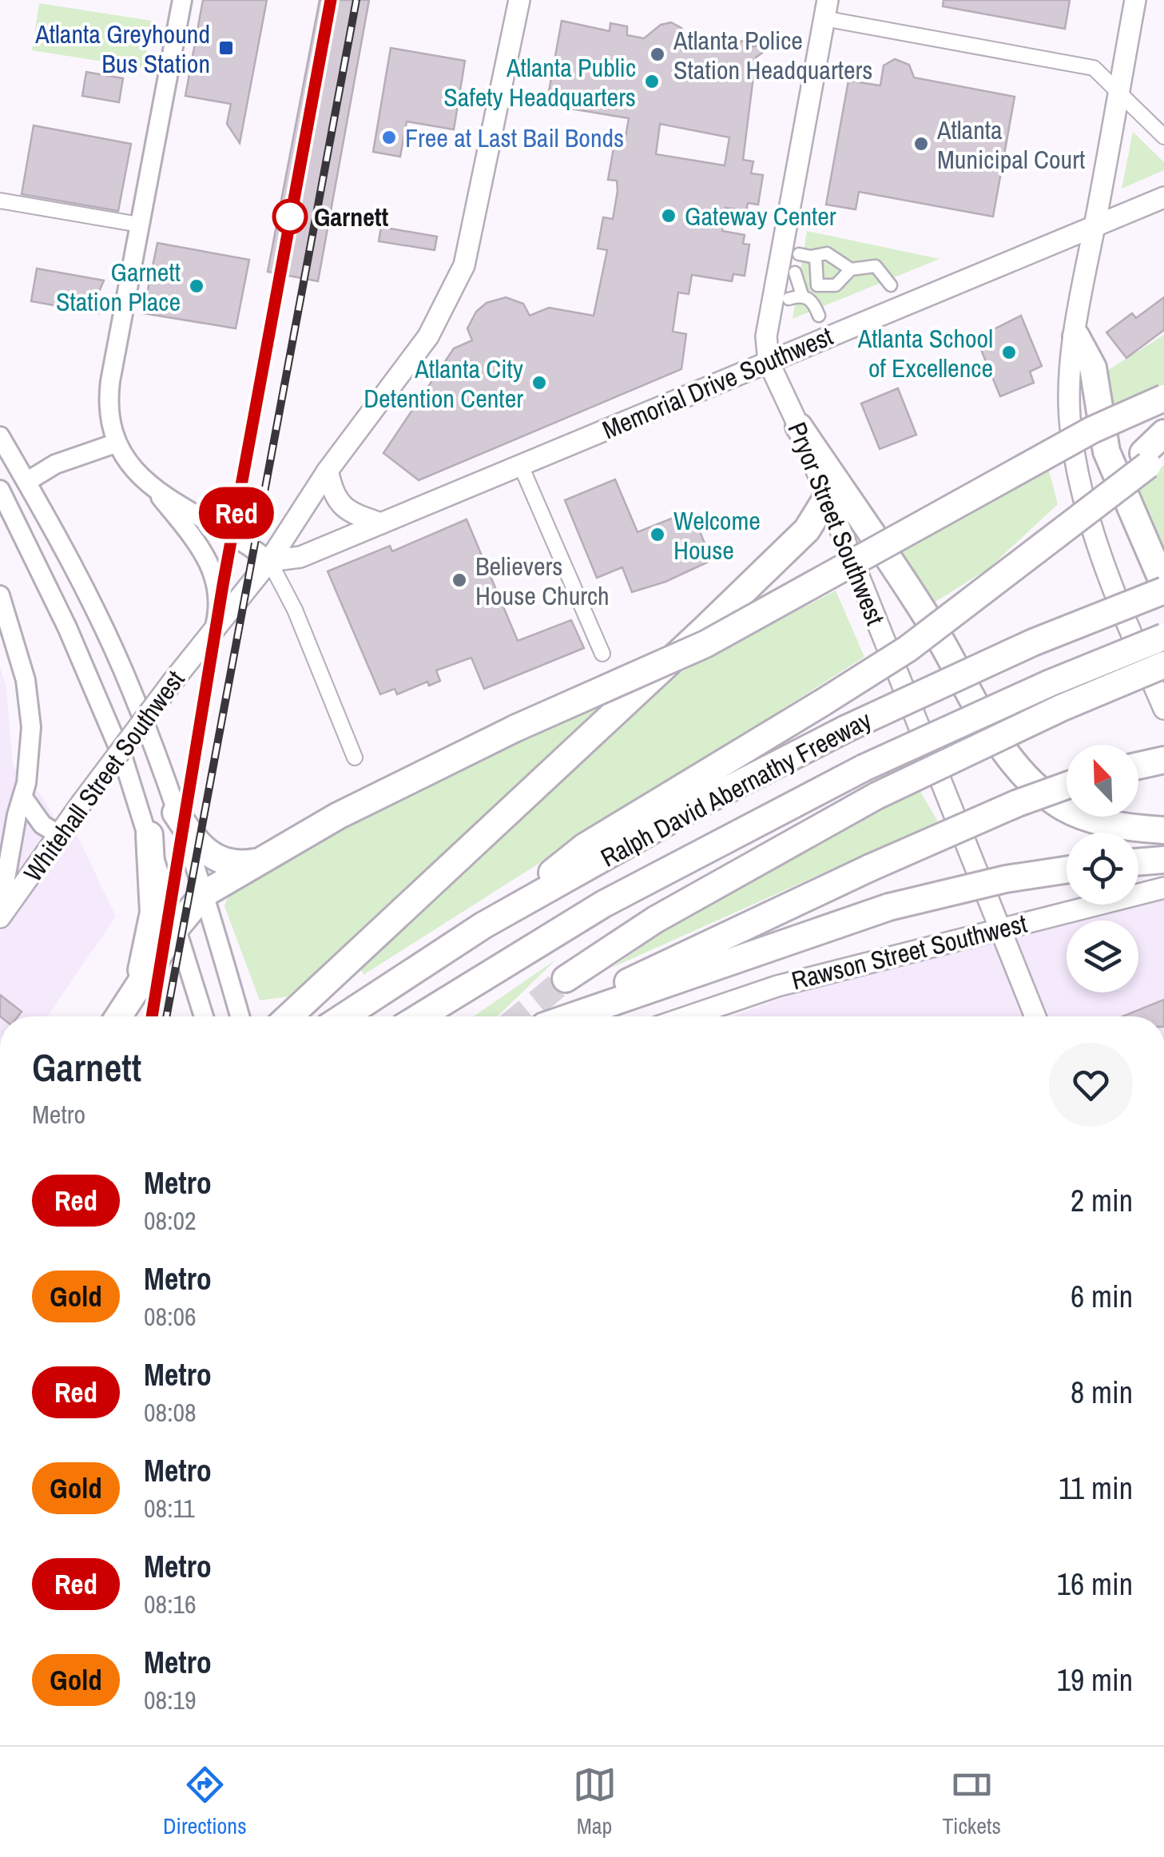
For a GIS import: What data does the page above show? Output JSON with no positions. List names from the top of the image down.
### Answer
{
  "streets": {
    "highway": ["Ralph David Abernathy Freeway"],
    "main road": [
      "Memorial Drive Southwest",
      "Pryor Street Southwest",
      "Whitehall Street Southwest",
      "Rawson Street Southwest"
    ]
  },
  "crossings": [
    ["Memorial Drive Southwest", "Pryor Street Southwest"],
    ["Memorial Drive Southwest", "Whitehall Street Southwest"],
    ["Pryor Street Southwest", "Rawson Street Southwest"]
  ],
  "places": {
    "transit": ["Atlanta Greyhound Bus Station"],
    "other": [
      "Atlanta Police Station Headquarters",
      "Atlanta Public Safety Headquarters",
      "Free at Last Bail Bonds",
      "Atlanta Municipal Court",
      "Gateway Center",
      "Garnett",
      "Garnett Station Place",
      "Atlanta School of Excellence",
      "Atlanta City Detention Center",
      "Welcome House",
      "Believers House Church"
    ]
  },
  "lines": ["metro line Red"],
  "north": "top left",
  "page": {
    "on_map": "Red",
    "heading": ["Garnett", "Metro"],
    "list": [
      {
        "mark": "Red",
        "name": "Metro",
        "note": "08:02",
        "value": "2 min"
      },
      {
        "mark": "Gold",
        "name": "Metro",
        "note": "08:06",
        "value": "6 min"
      },
      {
        "mark": "Red",
        "name": "Metro",
        "note": "08:08",
        "value": "8 min"
      },
      {
        "mark": "Gold",
        "name": "Metro",
        "note": "08:11",
        "value": "11 min"
      },
      {
        "mark": "Red",
        "name": "Metro",
        "note": "08:16",
        "value": "16 min"
      },
      {
        "mark": "Gold",
        "name": "Metro",
        "note": "08:19",
        "value": "19 min"
      }
    ],
    "tabs": ["Directions", "Map", "Tickets"]
  }
}
